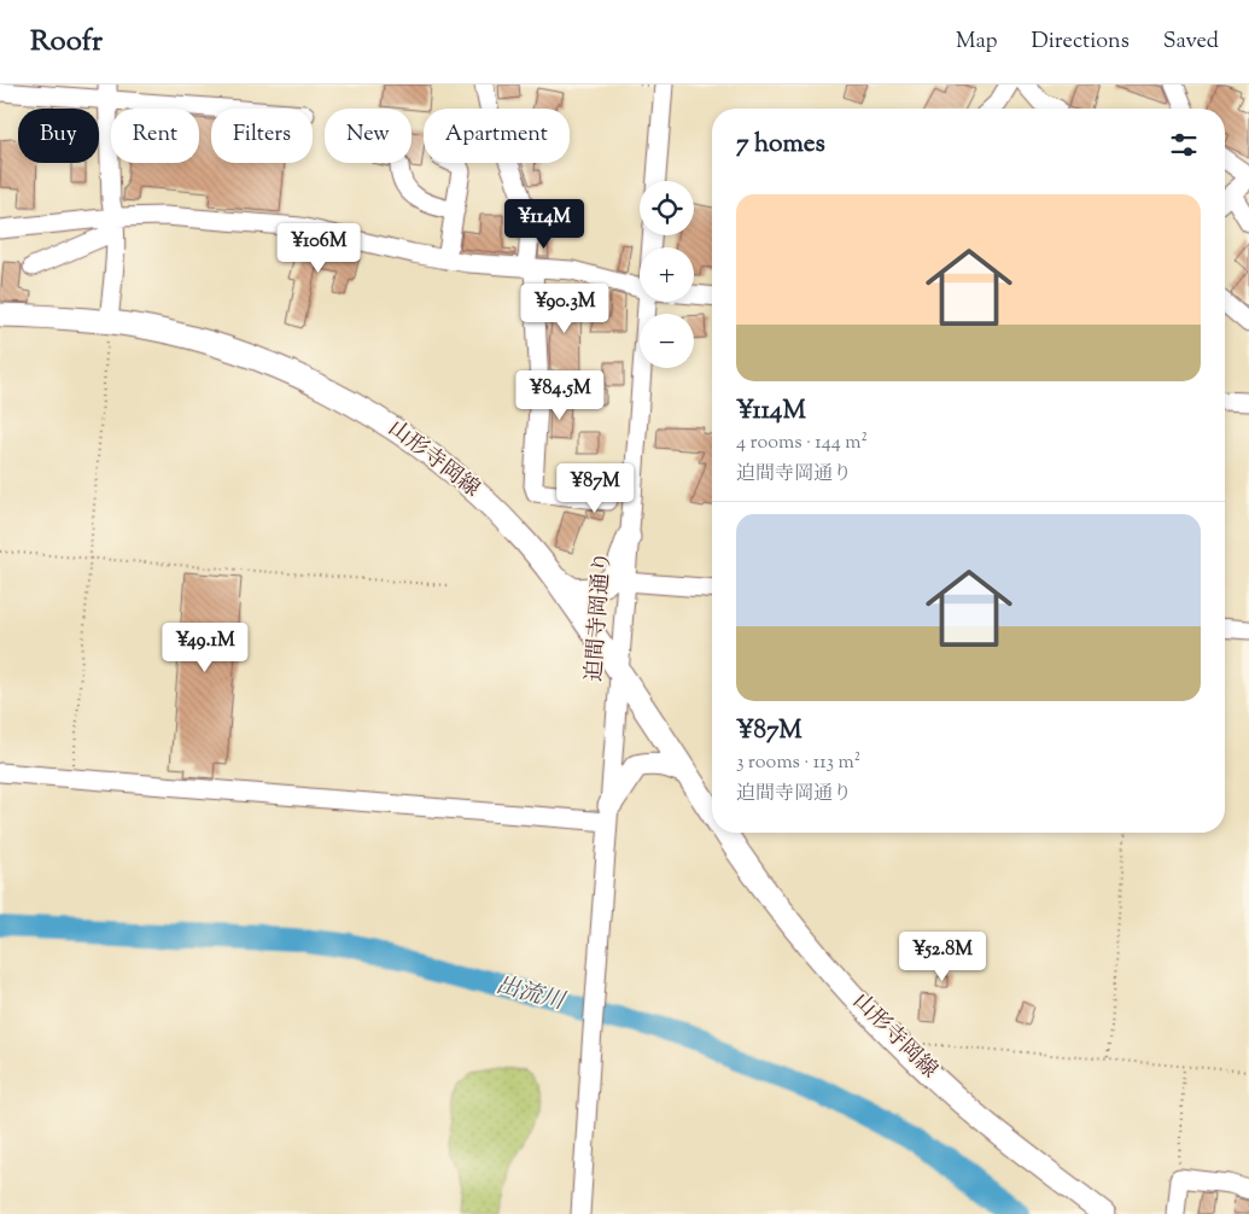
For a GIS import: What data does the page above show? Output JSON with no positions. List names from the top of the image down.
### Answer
{
  "streets": {
    "main road": ["山形寺岡線"],
    "street": ["迫間寺岡通り"]
  },
  "crossings": [
    ["山形寺岡線", "迫間寺岡通り"]
  ],
  "water": ["出流川"],
  "page": {
    "header": "Roofr",
    "nav": ["Map", "Directions", "Saved"],
    "chip": [
      "Buy",
      "Rent",
      "Filters",
      "New",
      "Apartment"
    ],
    "heading": "7 homes",
    "map_buttons": ["+", "−"],
    "list": [
      {
        "name": "¥114M",
        "note": "4 rooms · 144 m² · 迫間寺岡通り"
      },
      {
        "name": "¥87M",
        "note": "3 rooms · 113 m² · 迫間寺岡通り"
      }
    ],
    "price": [
      "¥114M",
      "¥106M",
      "¥90.3M",
      "¥84.5M",
      "¥87M",
      "¥49.1M",
      "¥52.8M"
    ]
  }
}
